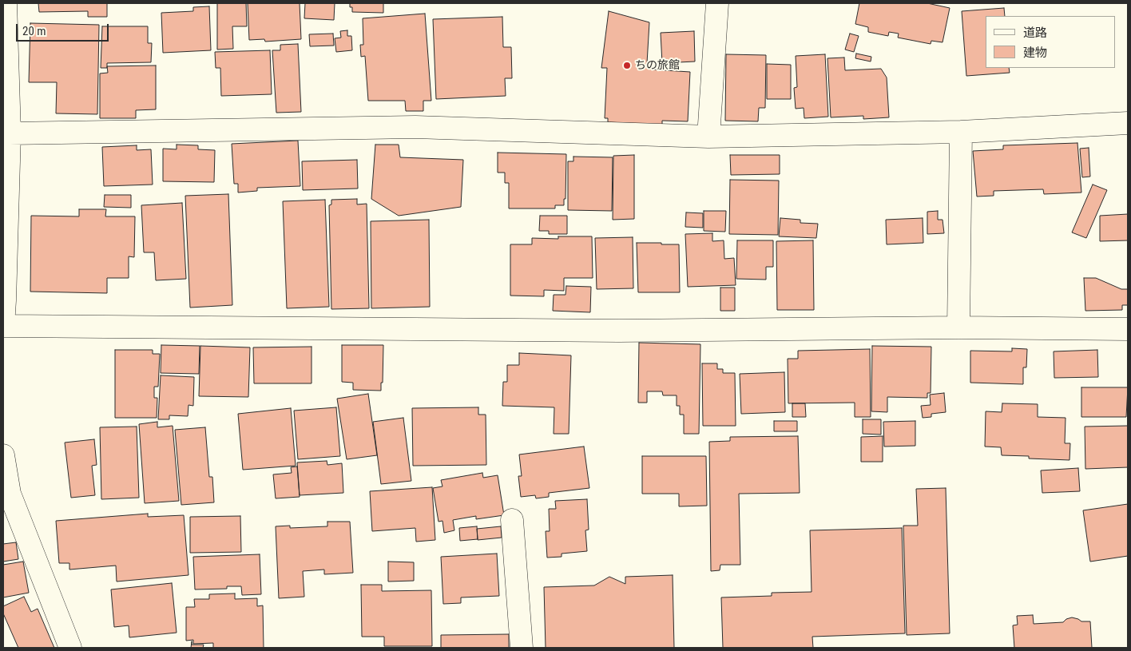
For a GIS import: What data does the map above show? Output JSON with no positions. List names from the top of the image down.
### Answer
{
  "places": ["ちの旅館"],
  "legend": ["道路", "建物"],
  "scale_bar": "20 m"
}
